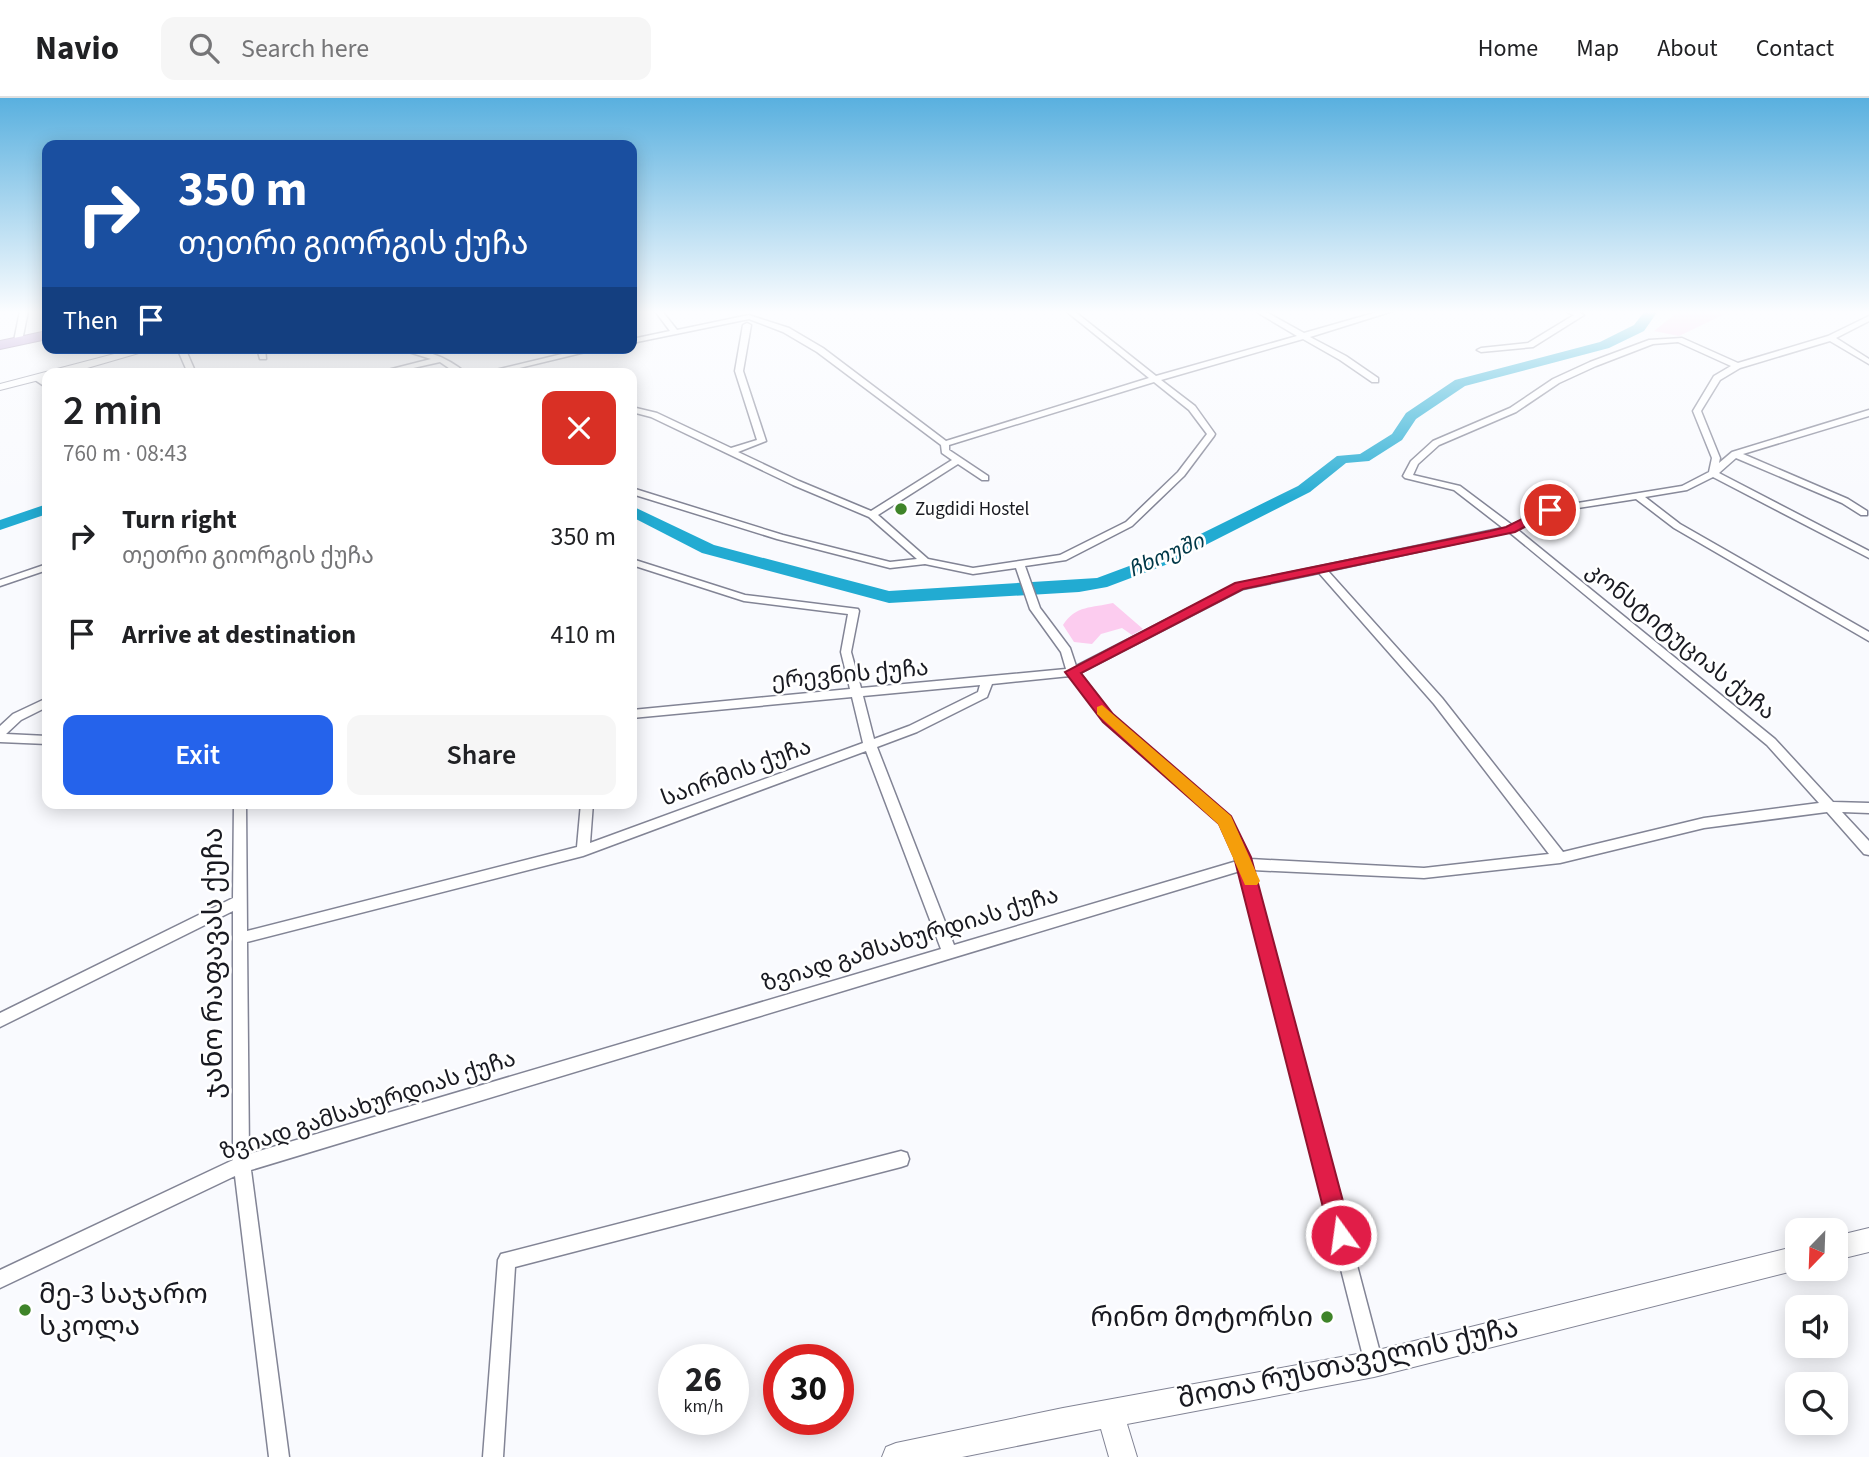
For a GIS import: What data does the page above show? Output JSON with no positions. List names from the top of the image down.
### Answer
{
  "streets": {
    "main road": ["შოთა რუსთაველის ქუჩა"],
    "street": [
      "კონსტიტუციას ქუჩა",
      "ერევნის ქუჩა",
      "საირმის ქუჩა",
      "ზვიად გამსახურდიას ქუჩა",
      "ჯანო რაფავას ქუჩა"
    ]
  },
  "crossings": [
    ["კონსტიტუციას ქუჩა", "ზვიად გამსახურდიას ქუჩა"],
    ["ერევნის ქუჩა", "საირმის ქუჩა"],
    ["საირმის ქუჩა", "ჯანო რაფავას ქუჩა"],
    ["ზვიად გამსახურდიას ქუჩა", "ჯანო რაფავას ქუჩა"]
  ],
  "water": ["ჩხოუში"],
  "places": ["Zugdidi Hostel", "მე-3 საჯარო სკოლა", "რინო მოტორსი"],
  "north": "bottom left",
  "page": {
    "header": "Navio",
    "search": "Search here",
    "nav": [
      "Home",
      "Map",
      "About",
      "Contact"
    ],
    "turn": ["350 m", "თეთრი გიორგის ქუჩა"],
    "then": "Then",
    "heading": ["2 min", "760 m · 08:43"],
    "list": [
      {
        "name": "Turn right",
        "note": "თეთრი გიორგის ქუჩა",
        "value": "350 m"
      },
      {
        "name": "Arrive at destination",
        "value": "410 m"
      }
    ],
    "buttons": ["Exit", "Share"],
    "speed": "26 km/h",
    "limit": "30"
  }
}
